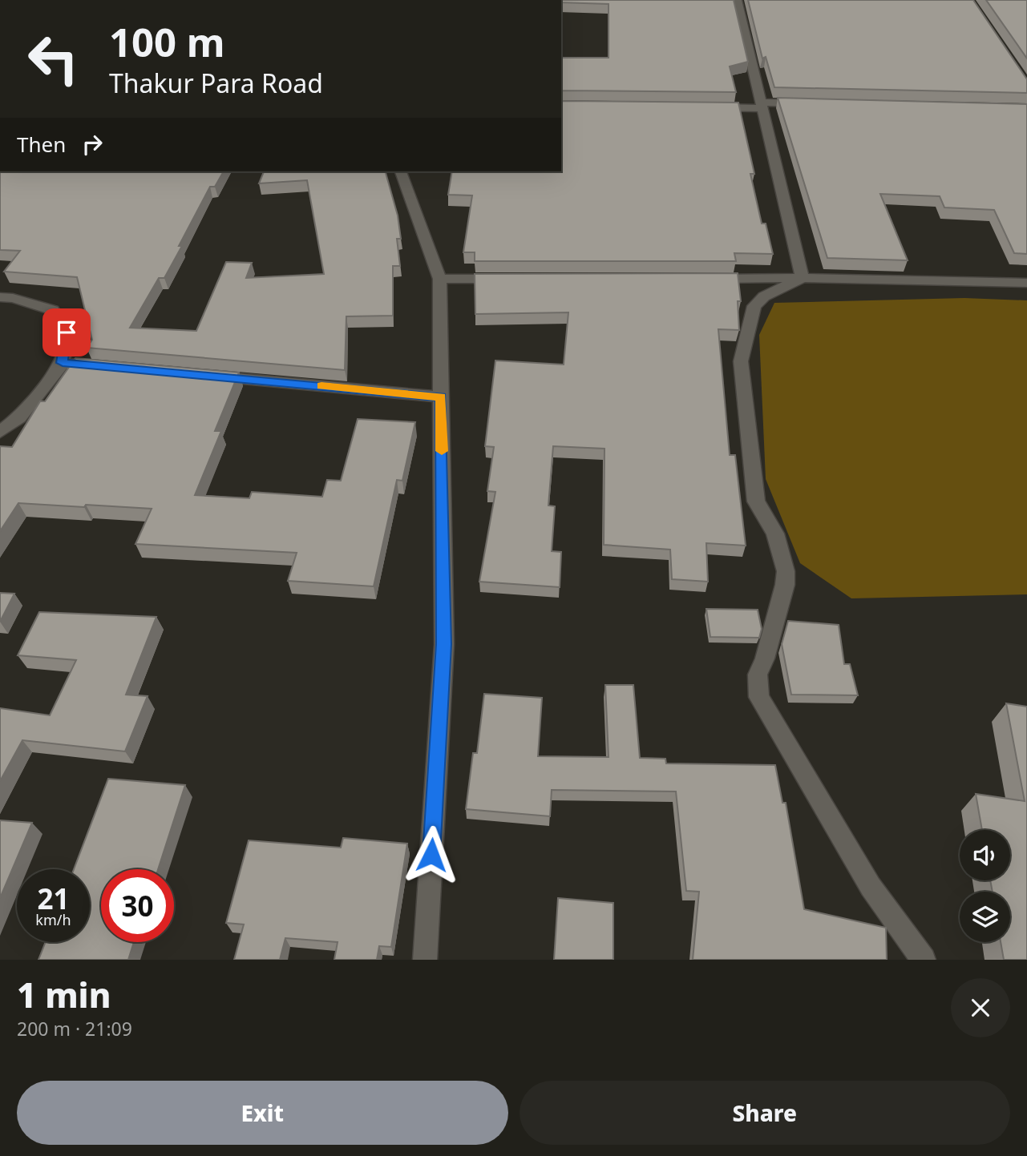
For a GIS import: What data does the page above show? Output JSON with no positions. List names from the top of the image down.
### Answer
{
  "page": {
    "turn": ["100 m", "Thakur Para Road"],
    "then": "Then",
    "speed": "21 km/h",
    "limit": "30",
    "heading": ["1 min", "200 m · 21:09"],
    "buttons": ["Exit", "Share"]
  }
}
